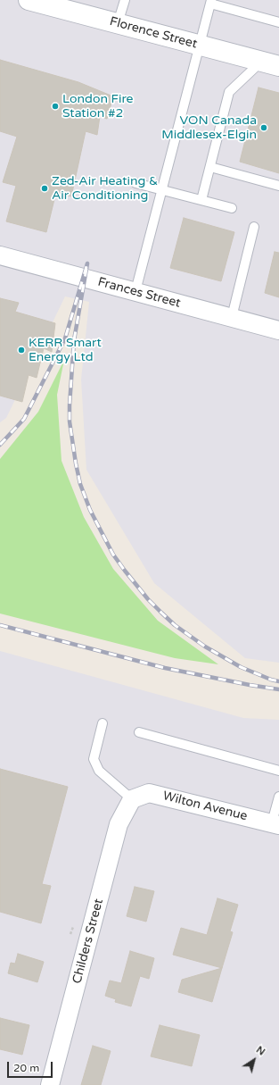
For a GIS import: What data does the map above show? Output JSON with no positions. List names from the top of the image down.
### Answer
{
  "streets": {
    "main road": ["Florence Street"],
    "street": ["Frances Street", "Wilton Avenue", "Childers Street"]
  },
  "crossings": [
    ["Wilton Avenue", "Childers Street"]
  ],
  "places": [
    "London Fire Station #2",
    "VON Canada Middlesex-Elgin",
    "Zed-Air Heating & Air Conditioning",
    "KERR Smart Energy Ltd"
  ],
  "scale_bar": "20 m",
  "north": "top right"
}
